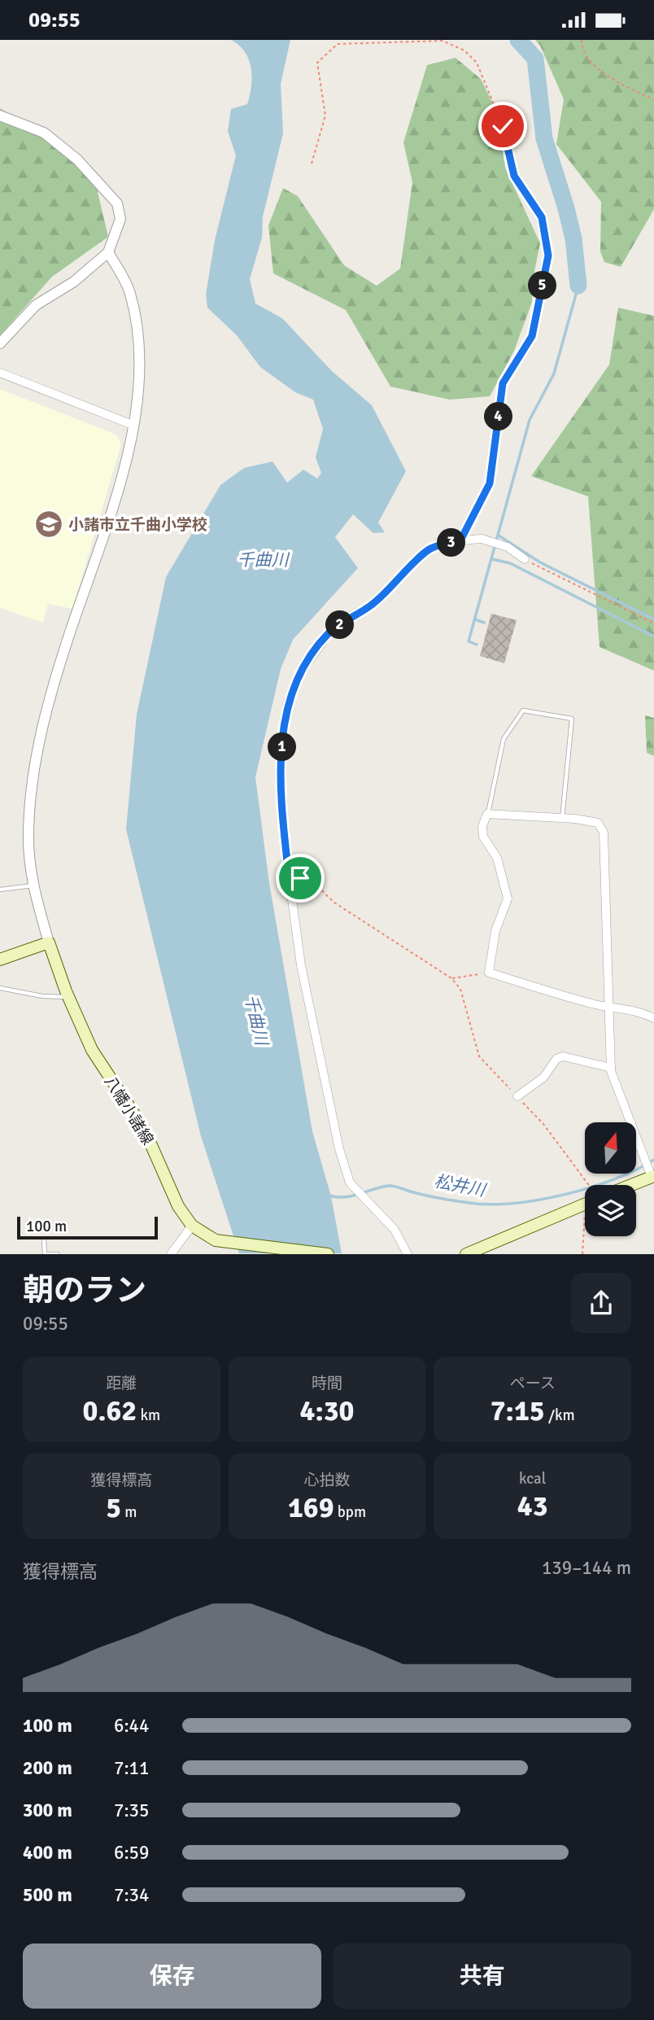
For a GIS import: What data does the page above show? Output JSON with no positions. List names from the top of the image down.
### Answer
{
  "streets": {
    "main road": ["八幡小諸線"]
  },
  "water": ["千曲川", "松井川"],
  "places": {
    "school or university": ["小諸市立千曲小学校"]
  },
  "scale_bar": "100 m",
  "north": "top",
  "page": {
    "status": "09:55",
    "pins": [
      "5",
      "4",
      "3",
      "2",
      "1"
    ],
    "scale": "100 m",
    "heading": ["朝のラン", "09:55"],
    "stats": [
      ["距離", "0.62 km"],
      ["時間", "4:30"],
      ["ペース", "7:15 /km"],
      ["獲得標高", "5 m"],
      ["心拍数", "169 bpm"],
      ["kcal", "43"]
    ],
    "chart": ["獲得標高", "139–144 m"],
    "list": [
      {
        "name": "100 m",
        "note": "6:44"
      },
      {
        "name": "200 m",
        "note": "7:11"
      },
      {
        "name": "300 m",
        "note": "7:35"
      },
      {
        "name": "400 m",
        "note": "6:59"
      },
      {
        "name": "500 m",
        "note": "7:34"
      }
    ],
    "buttons": ["保存", "共有"]
  }
}
